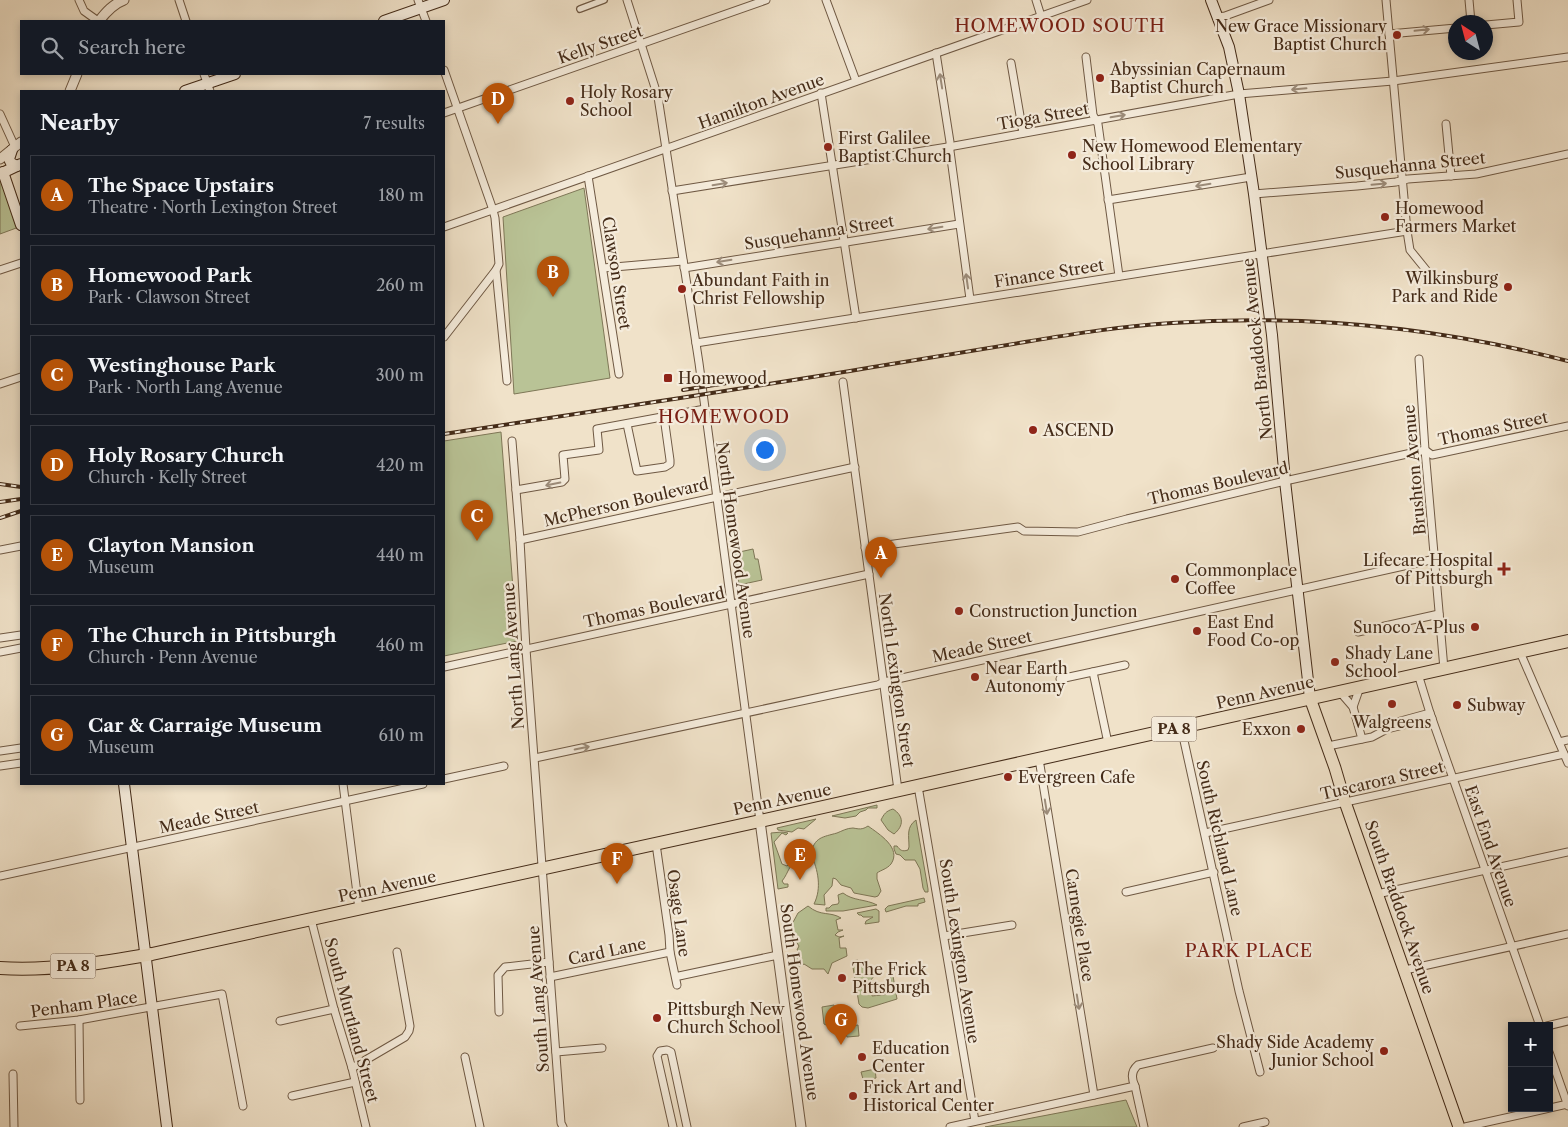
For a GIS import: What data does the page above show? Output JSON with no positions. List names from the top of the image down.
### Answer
{
  "streets": {
    "highway": ["Penn Avenue", "PA 8"],
    "main road": ["North Braddock Avenue", "South Braddock Avenue"],
    "street": [
      "Kelly Street",
      "Hamilton Avenue",
      "Tioga Street",
      "Susquehanna Street",
      "Clawson Street",
      "Finance Street",
      "Thomas Street",
      "Brushton Avenue",
      "Thomas Boulevard",
      "McPherson Boulevard",
      "North Homewood Avenue",
      "Meade Street",
      "North Lang Avenue",
      "North Lexington Street",
      "Tuscarora Street",
      "South Richland Lane",
      "East End Avenue",
      "Osage Lane",
      "Carnegie Place",
      "Card Lane",
      "South Lexington Avenue",
      "South Lang Avenue",
      "South Homewood Avenue",
      "Penham Place",
      "South Murtland Street"
    ]
  },
  "crossings": [
    ["Kelly Street", "North Homewood Avenue"],
    ["Hamilton Avenue", "Clawson Street"],
    ["Hamilton Avenue", "North Homewood Avenue"],
    ["Tioga Street", "North Braddock Avenue"],
    ["Tioga Street", "North Homewood Avenue"],
    ["Susquehanna Street", "Clawson Street"],
    ["Susquehanna Street", "North Braddock Avenue"],
    ["Susquehanna Street", "North Homewood Avenue"],
    ["Finance Street", "North Braddock Avenue"],
    ["Finance Street", "North Homewood Avenue"],
    ["North Braddock Avenue", "Thomas Boulevard"],
    ["North Braddock Avenue", "Meade Street"],
    ["North Braddock Avenue", "Penn Avenue"],
    ["North Braddock Avenue", "South Braddock Avenue"],
    ["Thomas Street", "Brushton Avenue"],
    ["Thomas Street", "Thomas Boulevard"],
    ["Brushton Avenue", "Thomas Boulevard"],
    ["Brushton Avenue", "Meade Street"],
    ["Brushton Avenue", "Penn Avenue"],
    ["Thomas Boulevard", "North Homewood Avenue"],
    ["Thomas Boulevard", "North Lang Avenue"],
    ["Thomas Boulevard", "North Lexington Street"],
    ["McPherson Boulevard", "North Homewood Avenue"],
    ["McPherson Boulevard", "North Lang Avenue"],
    ["McPherson Boulevard", "North Lexington Street"],
    ["North Homewood Avenue", "Meade Street"],
    ["North Homewood Avenue", "Penn Avenue"],
    ["North Homewood Avenue", "South Homewood Avenue"],
    ["Meade Street", "North Lang Avenue"],
    ["Meade Street", "North Lexington Street"],
    ["North Lang Avenue", "Penn Avenue"],
    ["North Lang Avenue", "South Lang Avenue"],
    ["North Lexington Street", "Penn Avenue"],
    ["Penn Avenue", "South Richland Lane"],
    ["Penn Avenue", "East End Avenue"],
    ["Penn Avenue", "South Braddock Avenue"],
    ["Penn Avenue", "Osage Lane"],
    ["Penn Avenue", "Carnegie Place"],
    ["Penn Avenue", "South Lexington Avenue"],
    ["Penn Avenue", "South Lang Avenue"],
    ["Penn Avenue", "South Homewood Avenue"],
    ["Penn Avenue", "South Murtland Street"],
    ["Tuscarora Street", "South Richland Lane"],
    ["Tuscarora Street", "East End Avenue"],
    ["Tuscarora Street", "South Braddock Avenue"],
    ["Osage Lane", "Card Lane"],
    ["Card Lane", "South Lang Avenue"]
  ],
  "one_way": ["Carnegie Place"],
  "districts": ["HOMEWOOD SOUTH", "HOMEWOOD", "PARK PLACE"],
  "places": {
    "other": [
      "New Grace Missionary Baptist Church",
      "Abyssinian Capernaum Baptist Church",
      "Holy Rosary School",
      "First Galilee Baptist Church",
      "New Homewood Elementary School Library",
      "Homewood Farmers Market",
      "Wilkinsburg Park and Ride",
      "Abundant Faith in Christ Fellowship",
      "ASCEND",
      "Commonplace Coffee",
      "Construction Junction",
      "Sunoco A-Plus",
      "East End Food Co-op",
      "Shady Lane School",
      "Near Earth Autonomy",
      "Walgreens",
      "Subway",
      "Exxon",
      "Evergreen Cafe",
      "The Frick Pittsburgh",
      "Pittsburgh New Church School",
      "Shady Side Academy Junior School",
      "Education Center",
      "Frick Art and Historical Center"
    ],
    "transit": ["Homewood"],
    "health": ["Lifecare Hospital of Pittsburgh"]
  },
  "north": "top left",
  "page": {
    "search": "Search here",
    "pins": [
      "D",
      "B",
      "C",
      "A",
      "E",
      "F",
      "G"
    ],
    "heading": ["Nearby", "7 results"],
    "list": [
      {
        "mark": "A",
        "name": "The Space Upstairs",
        "note": "Theatre · North Lexington Street",
        "value": "180 m"
      },
      {
        "mark": "B",
        "name": "Homewood Park",
        "note": "Park · Clawson Street",
        "value": "260 m"
      },
      {
        "mark": "C",
        "name": "Westinghouse Park",
        "note": "Park · North Lang Avenue",
        "value": "300 m"
      },
      {
        "mark": "D",
        "name": "Holy Rosary Church",
        "note": "Church · Kelly Street",
        "value": "420 m"
      },
      {
        "mark": "E",
        "name": "Clayton Mansion",
        "note": "Museum",
        "value": "440 m"
      },
      {
        "mark": "F",
        "name": "The Church in Pittsburgh",
        "note": "Church · Penn Avenue",
        "value": "460 m"
      },
      {
        "mark": "G",
        "name": "Car & Carraige Museum",
        "note": "Museum",
        "value": "610 m"
      }
    ],
    "map_buttons": ["+", "−"]
  }
}
